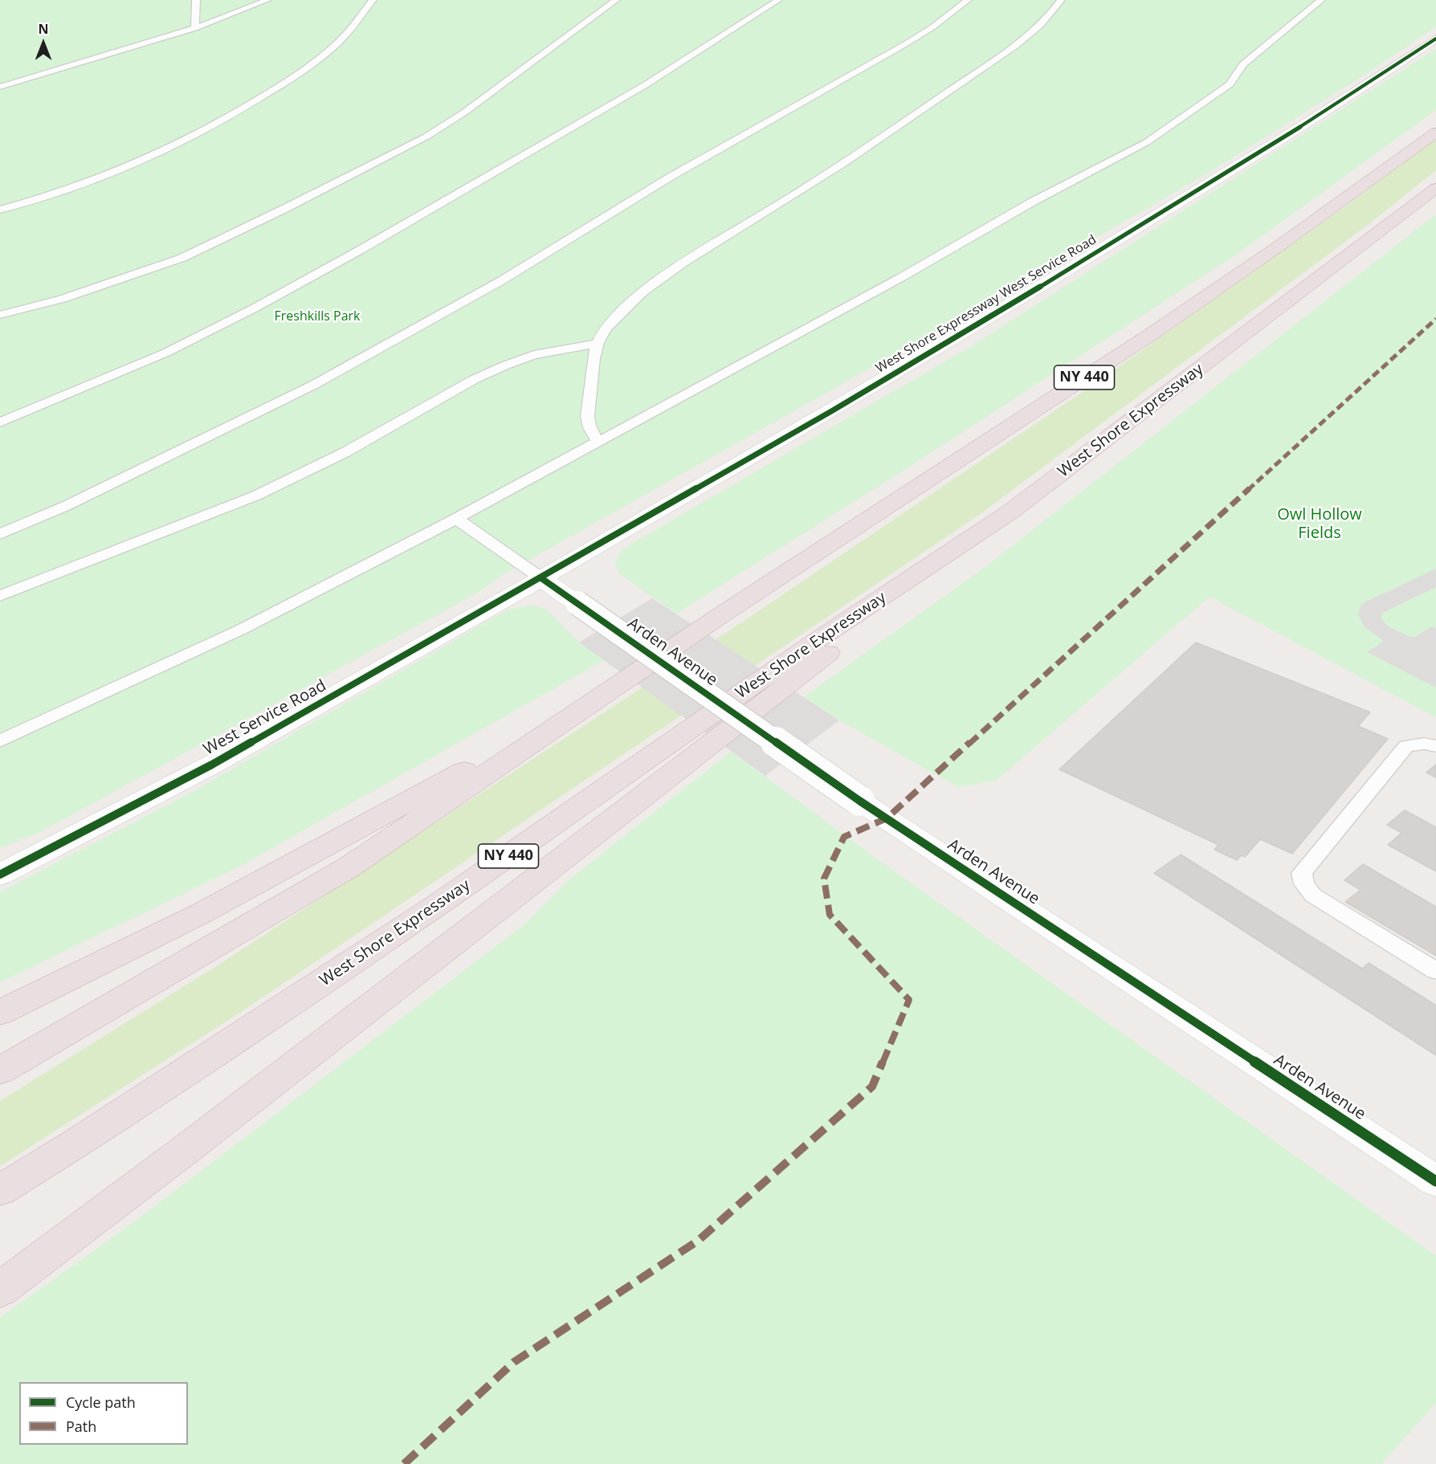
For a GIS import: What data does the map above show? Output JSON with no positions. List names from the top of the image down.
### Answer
{
  "streets": {
    "highway": ["NY 440", "West Shore Expressway"],
    "street": ["West Shore Expressway West Service Road", "Arden Avenue", "West Service Road"]
  },
  "crossings": [
    ["West Shore Expressway West Service Road", "Arden Avenue"],
    ["West Shore Expressway West Service Road", "West Service Road"],
    ["Arden Avenue", "West Service Road"]
  ],
  "parks": ["Freshkills Park", "Owl Hollow Fields"],
  "legend": ["Cycle path", "Path"],
  "north": "top"
}
